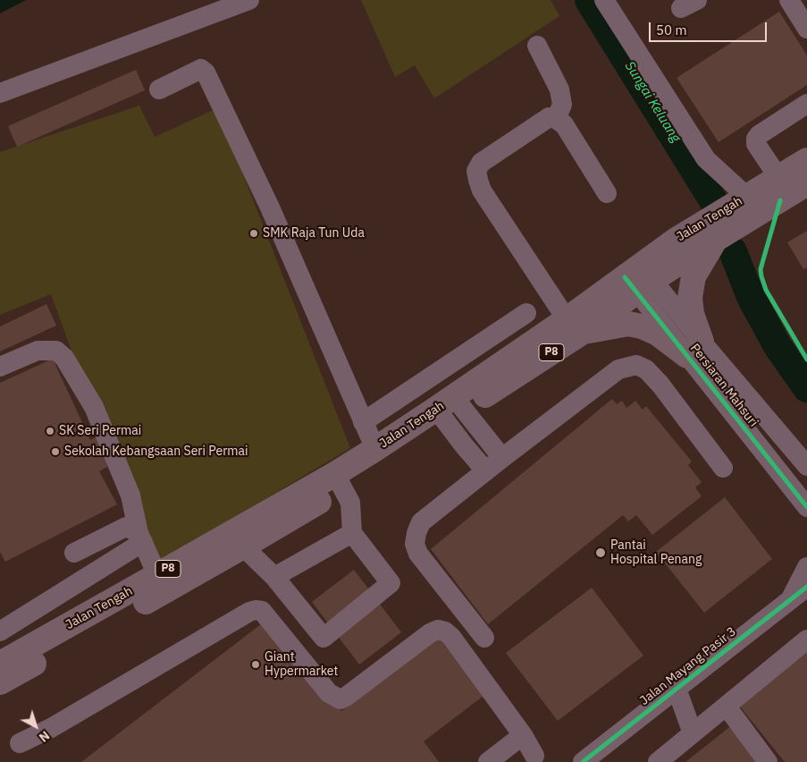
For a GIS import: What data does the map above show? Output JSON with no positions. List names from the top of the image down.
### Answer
{
  "streets": {
    "main road": ["Jalan Tengah", "P8"],
    "street": ["Persiaran Mahsuri", "Jalan Mayang Pasir 3"]
  },
  "crossings": [
    ["Jalan Tengah", "Persiaran Mahsuri"]
  ],
  "water": ["Sungai Keluang"],
  "places": [
    "SMK Raja Tun Uda",
    "SK Seri Permai",
    "Sekolah Kebangsaan Seri Permai",
    "Pantai Hospital Penang",
    "Giant Hypermarket"
  ],
  "scale_bar": "50 m",
  "north": "bottom right"
}
